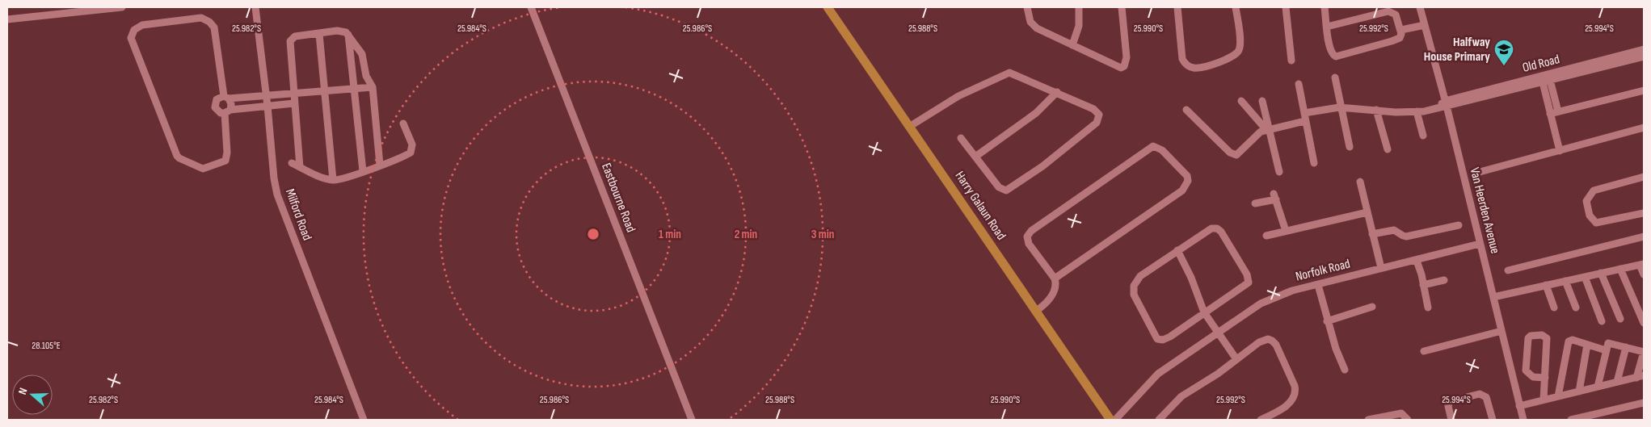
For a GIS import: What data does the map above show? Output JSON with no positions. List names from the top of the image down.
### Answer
{
  "streets": {
    "main road": ["Harry Galaun Road"],
    "street": [
      "Old Road",
      "Eastbourne Road",
      "Van Heerden Avenue",
      "Milford Road",
      "Norfolk Road"
    ]
  },
  "crossings": [
    ["Old Road", "Van Heerden Avenue"],
    ["Van Heerden Avenue", "Norfolk Road"]
  ],
  "places": {
    "school or university": ["Halfway House Primary"]
  },
  "north": "left",
  "coordinates": [
    "25.982°S",
    "25.984°S",
    "25.986°S",
    "25.988°S",
    "25.990°S",
    "25.992°S",
    "25.994°S",
    "28.105°E"
  ],
  "rings": ["1 min", "2 min", "3 min"]
}
